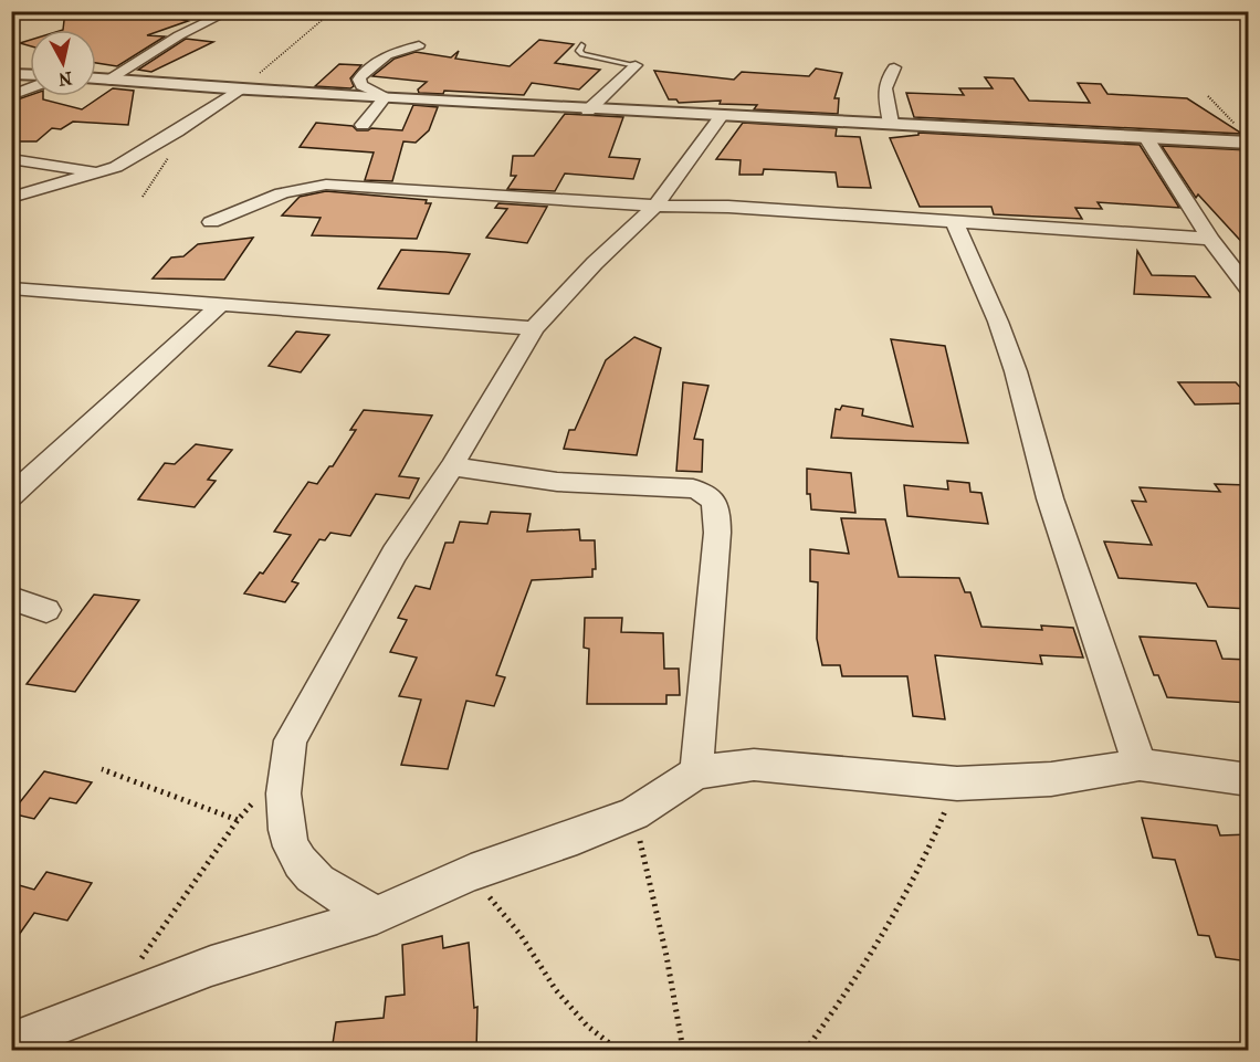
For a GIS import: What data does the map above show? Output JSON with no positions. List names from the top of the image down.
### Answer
{
  "north": "bottom"
}
